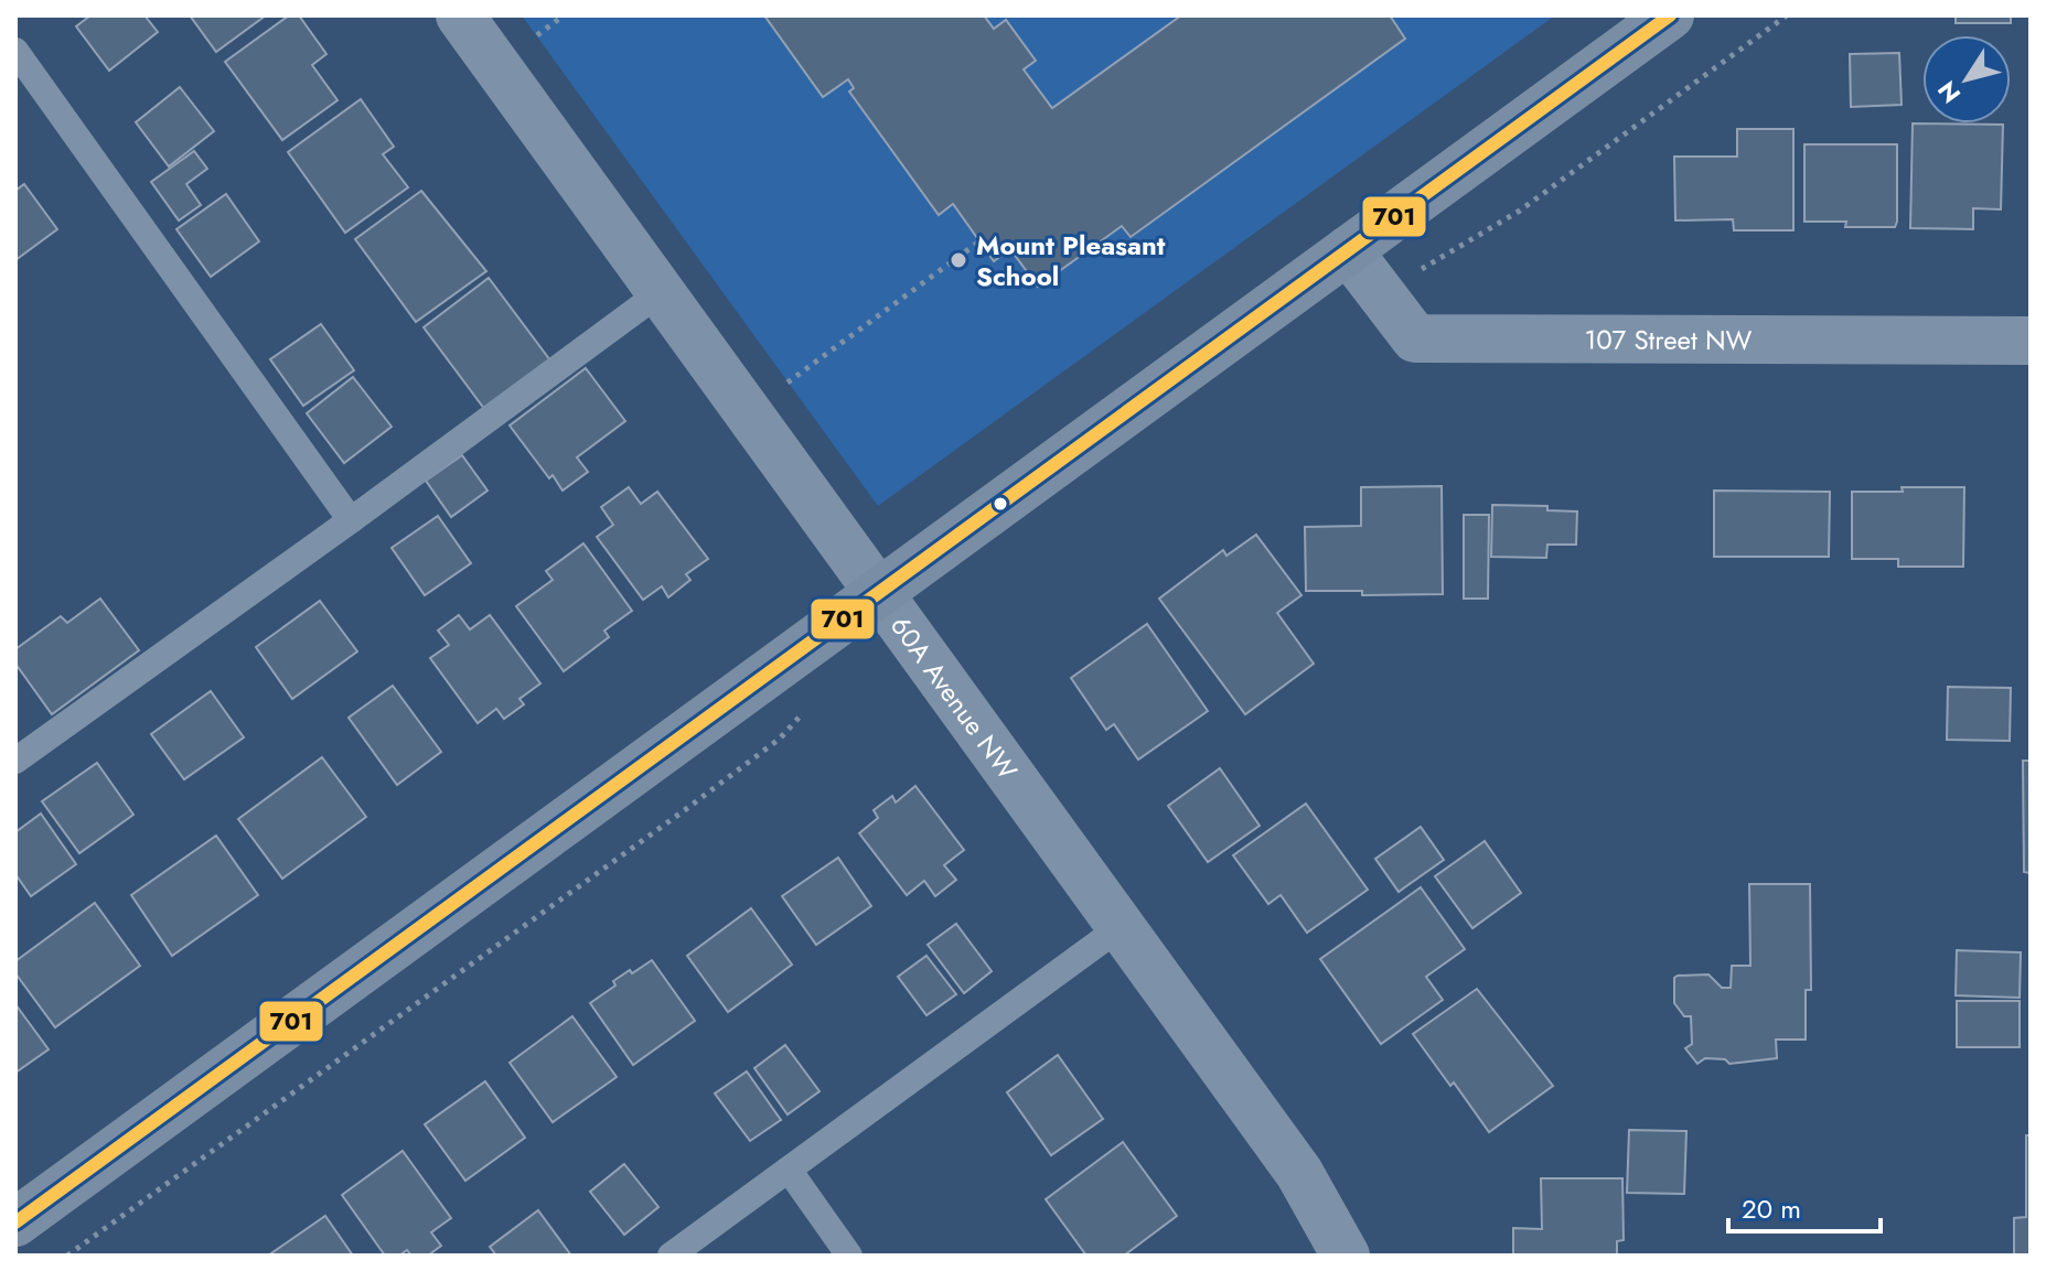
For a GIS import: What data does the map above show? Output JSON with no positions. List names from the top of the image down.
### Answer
{
  "streets": {
    "street": ["107 Street NW", "60A Avenue NW"]
  },
  "places": ["Mount Pleasant School"],
  "lines": ["transit line 701"],
  "scale_bar": "20 m",
  "north": "bottom left"
}
